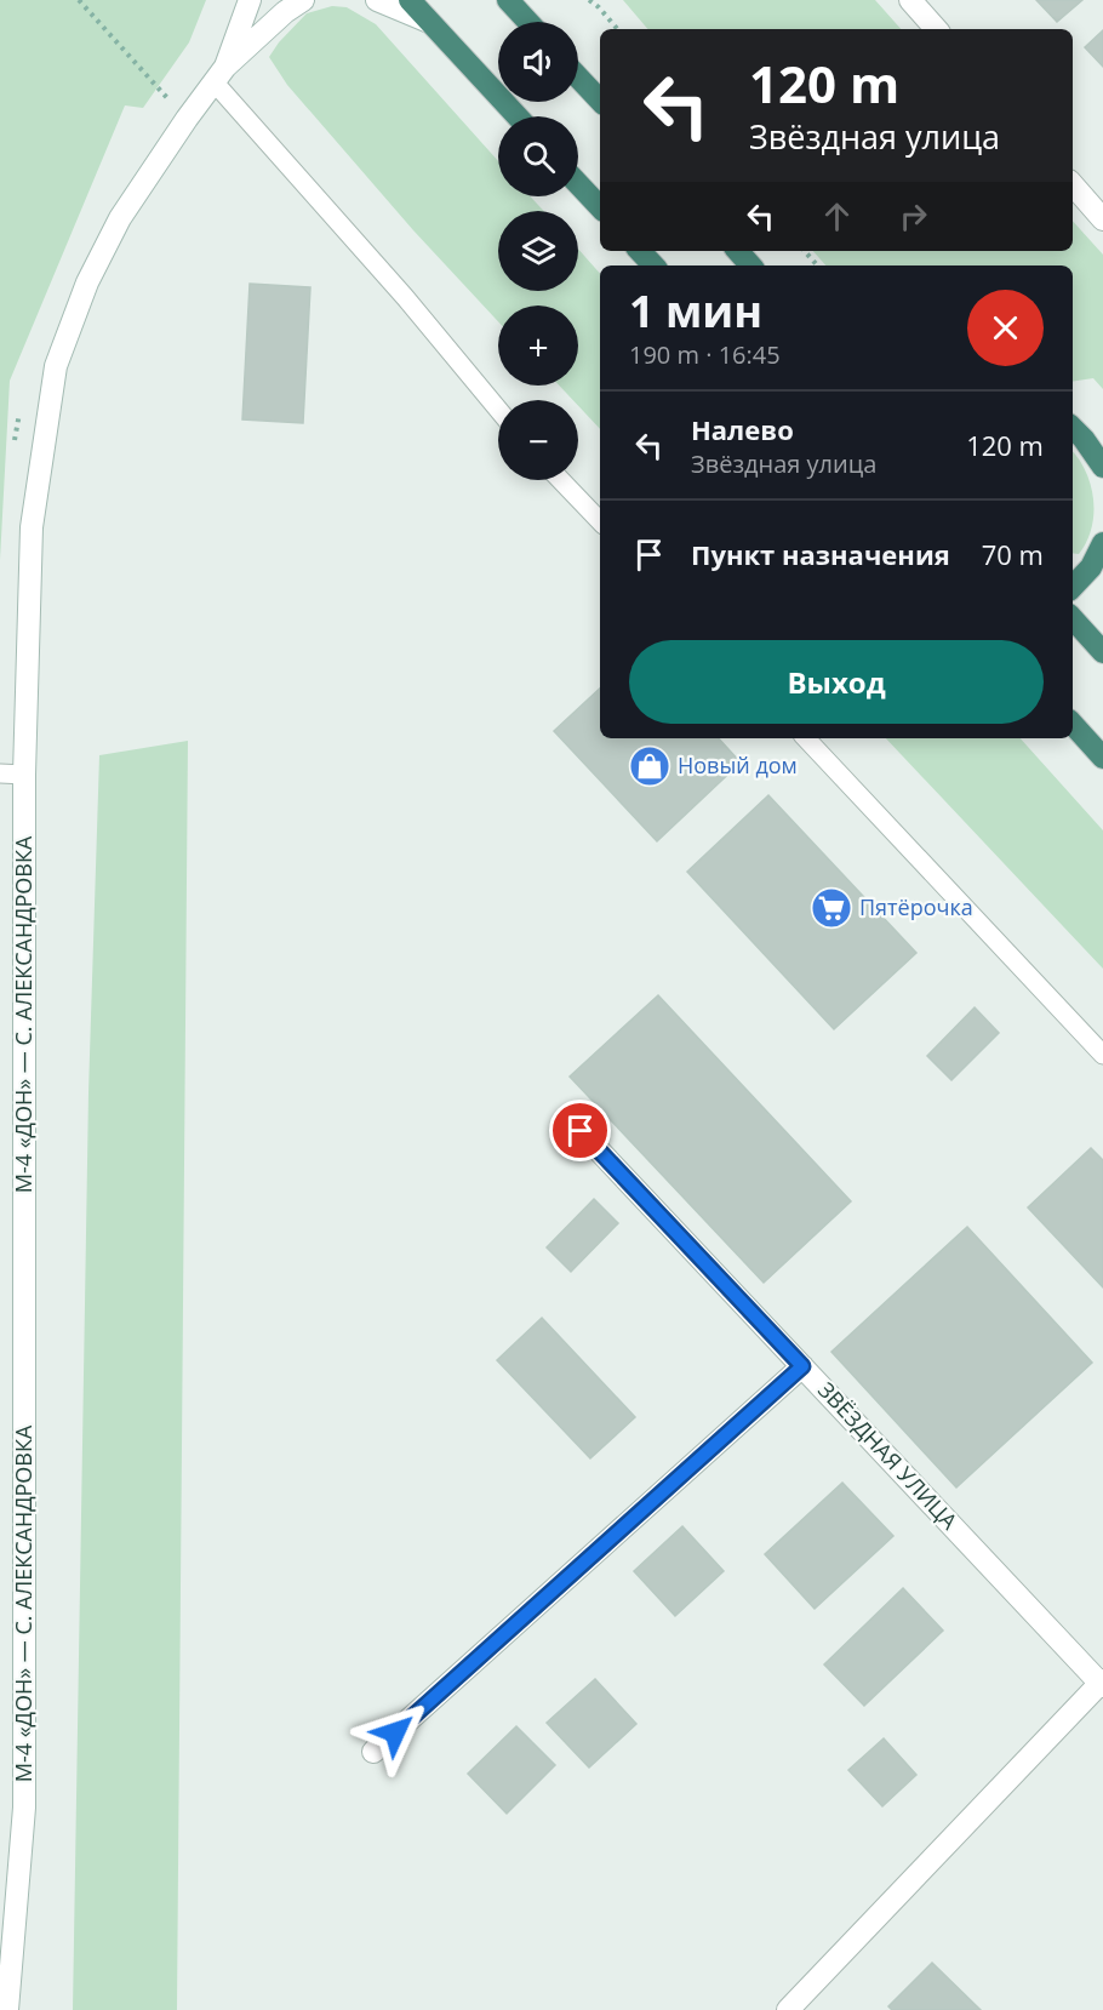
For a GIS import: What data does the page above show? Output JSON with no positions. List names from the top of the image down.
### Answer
{
  "streets": {
    "main road": ["М-4 «ДОН» — С. АЛЕКСАНДРОВКА", "ЗВЁЗДНАЯ УЛИЦА"]
  },
  "places": {
    "shop": ["Новый дом"],
    "supermarket": ["Пятёрочка"]
  },
  "page": {
    "map_buttons": ["+", "−"],
    "turn": ["120 m", "Звёздная улица"],
    "heading": ["1 мин", "190 m · 16:45"],
    "list": [
      {
        "name": "Налево",
        "note": "Звёздная улица",
        "value": "120 m"
      },
      {
        "name": "Пункт назначения",
        "value": "70 m"
      }
    ],
    "buttons": "Выход"
  }
}
